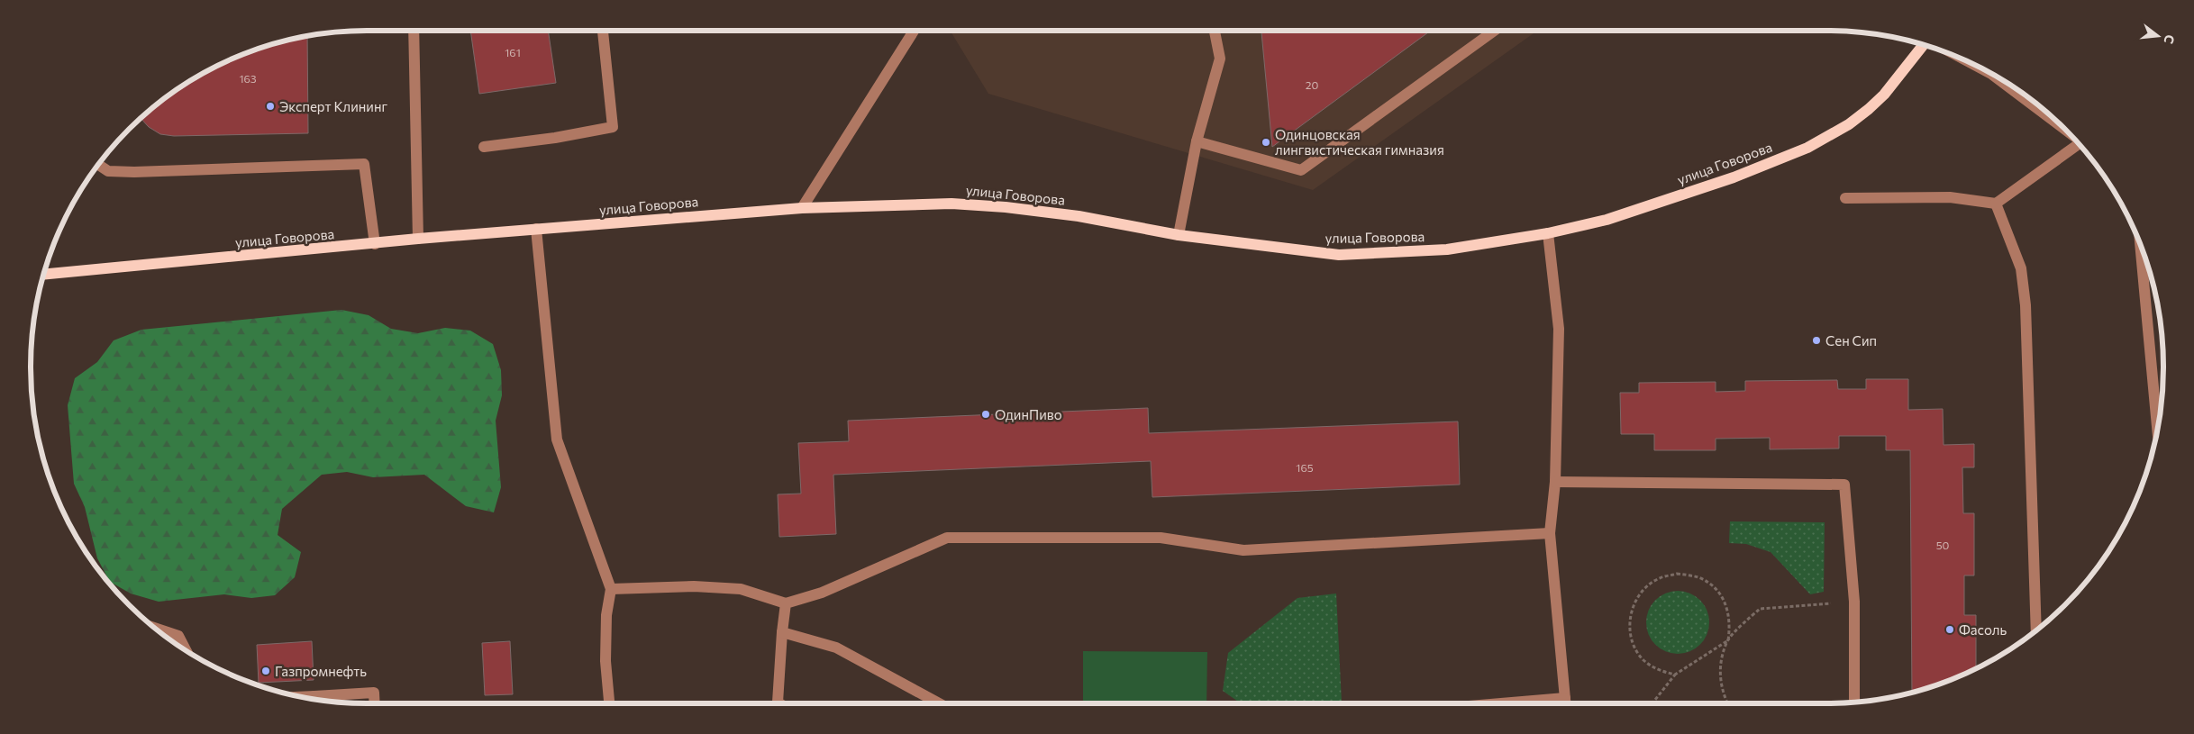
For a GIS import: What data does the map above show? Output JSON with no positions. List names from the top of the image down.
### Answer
{
  "streets": {
    "main road": ["улица Говорова"]
  },
  "places": [
    "Эксперт Клининг",
    "Одинцовская лингвистическая гимназия",
    "Сен Сип",
    "ОдинПиво",
    "Фасоль",
    "Газпромнефть"
  ],
  "house_numbers": [
    "161",
    "163",
    "20",
    "165",
    "50"
  ],
  "north": "right"
}
